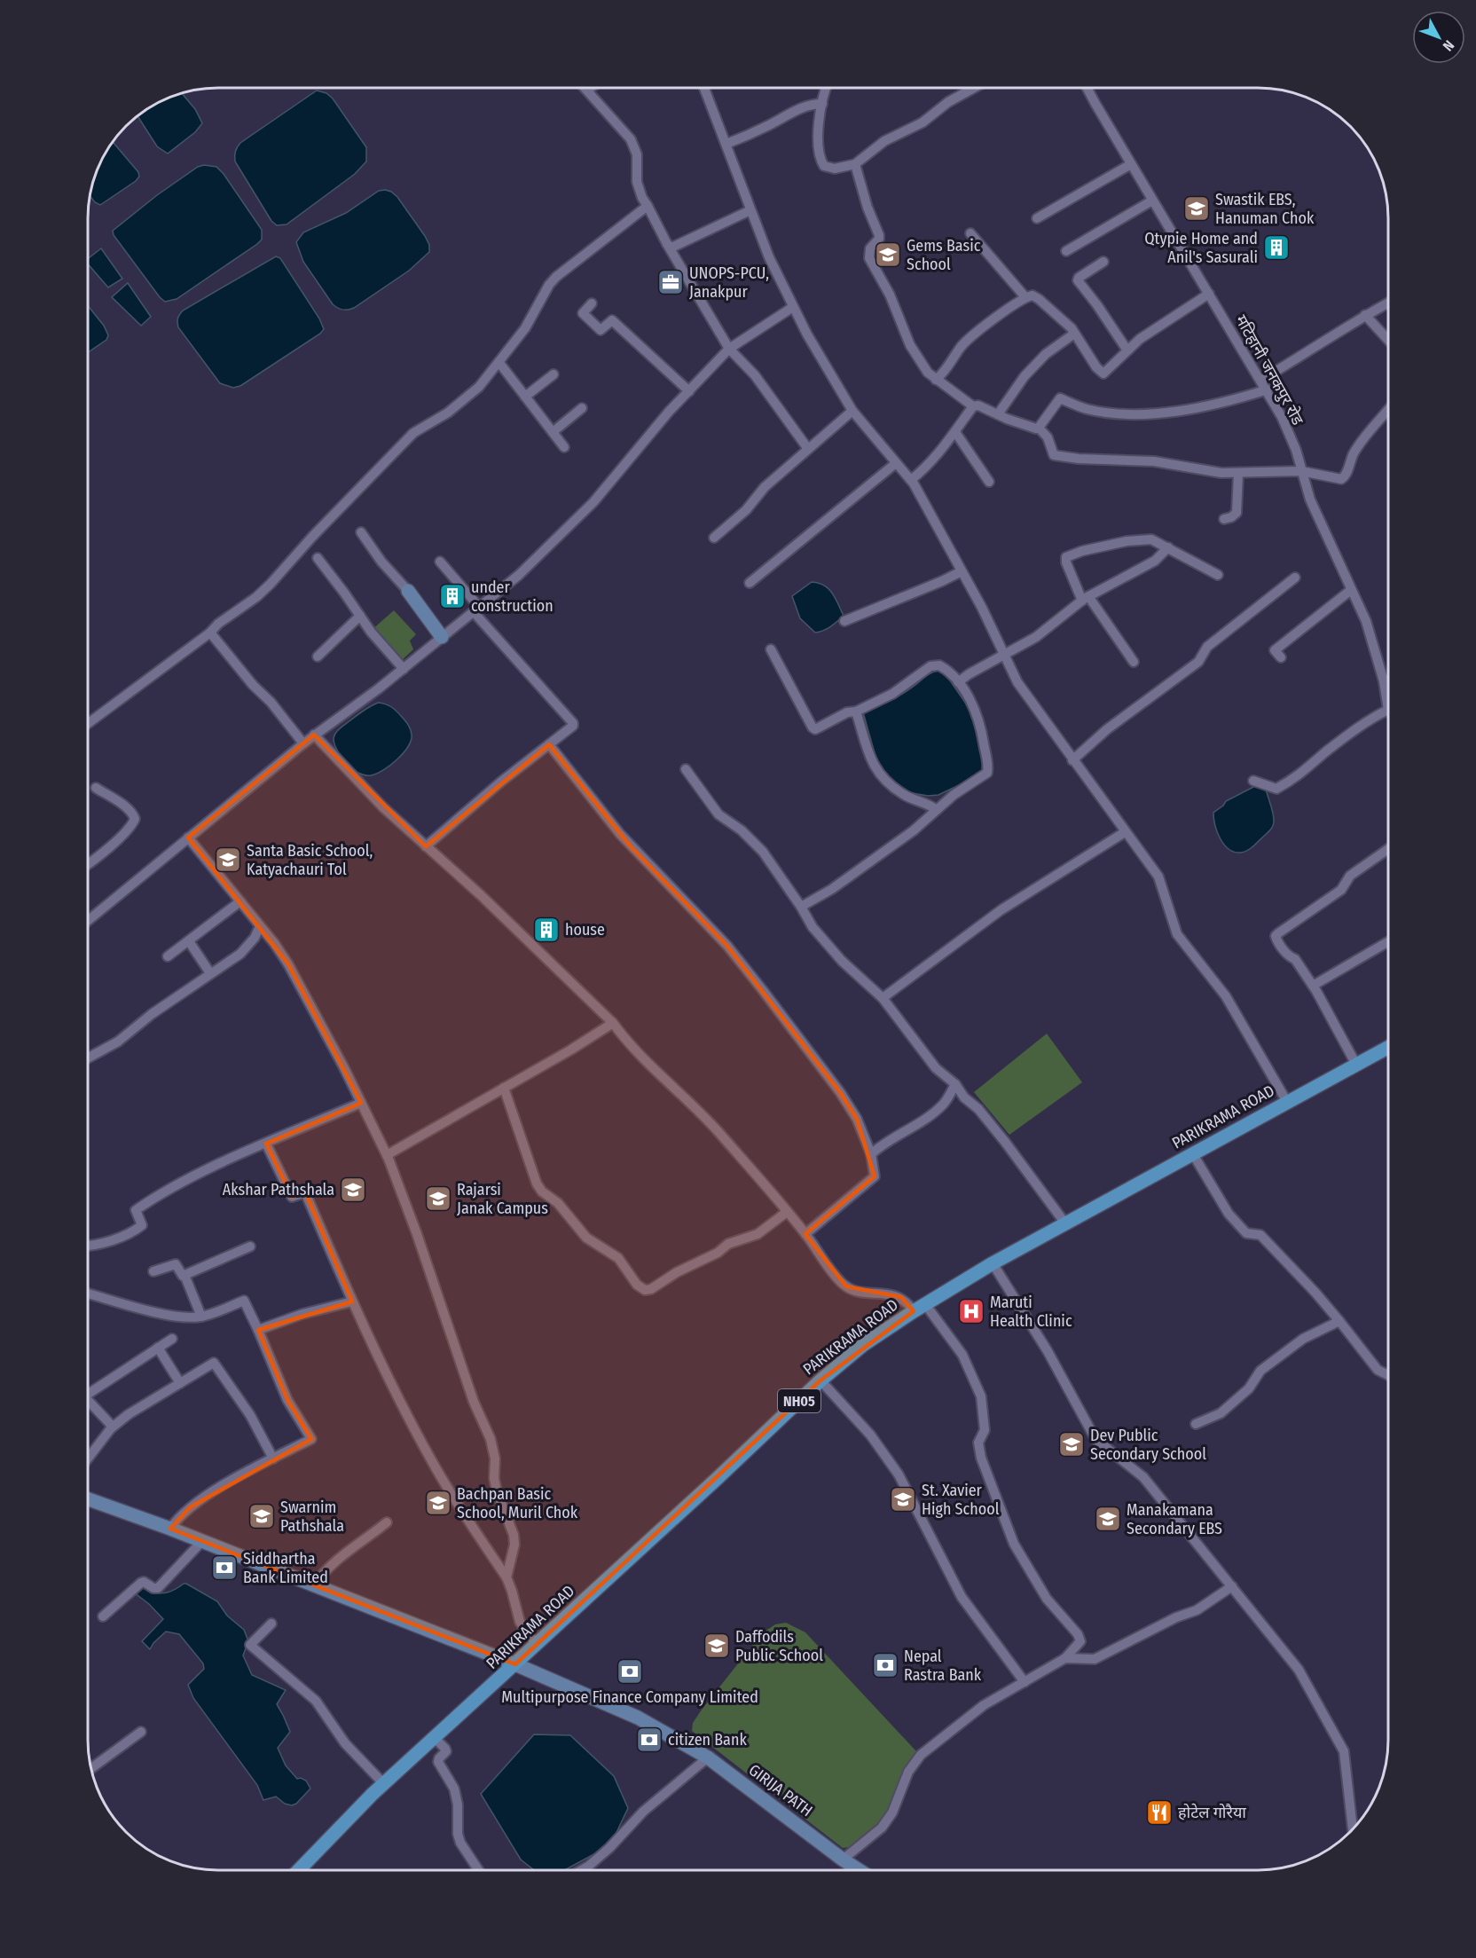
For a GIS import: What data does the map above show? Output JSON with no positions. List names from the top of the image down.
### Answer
{
  "streets": {
    "main road": ["PARIKRAMA ROAD", "NH05", "GIRIJA PATH"],
    "street": ["मटिहानी जनकपुर रोड"]
  },
  "crossings": [
    ["PARIKRAMA ROAD", "GIRIJA PATH"]
  ],
  "places": {
    "school or university": [
      "Swastik EBS, Hanuman Chok",
      "Gems Basic School",
      "Santa Basic School, Katyachauri Tol",
      "Akshar Pathshala",
      "Rajarsi Janak Campus",
      "Dev Public Secondary School",
      "St. Xavier High School",
      "Bachpan Basic School, Muril Chok",
      "Swarnim Pathshala",
      "Manakamana Secondary EBS",
      "Daffodils Public School"
    ],
    "building": ["Qtypie Home and Anil's Sasurali", "under construction", "house"],
    "office": ["UNOPS-PCU, Janakpur"],
    "hospital": ["Maruti Health Clinic"],
    "bank": [
      "Siddhartha Bank Limited",
      "Nepal Rastra Bank",
      "Multipurpose Finance Company Limited",
      "citizen Bank"
    ],
    "restaurant": ["होटेल गोरैया"]
  },
  "north": "bottom right"
}
